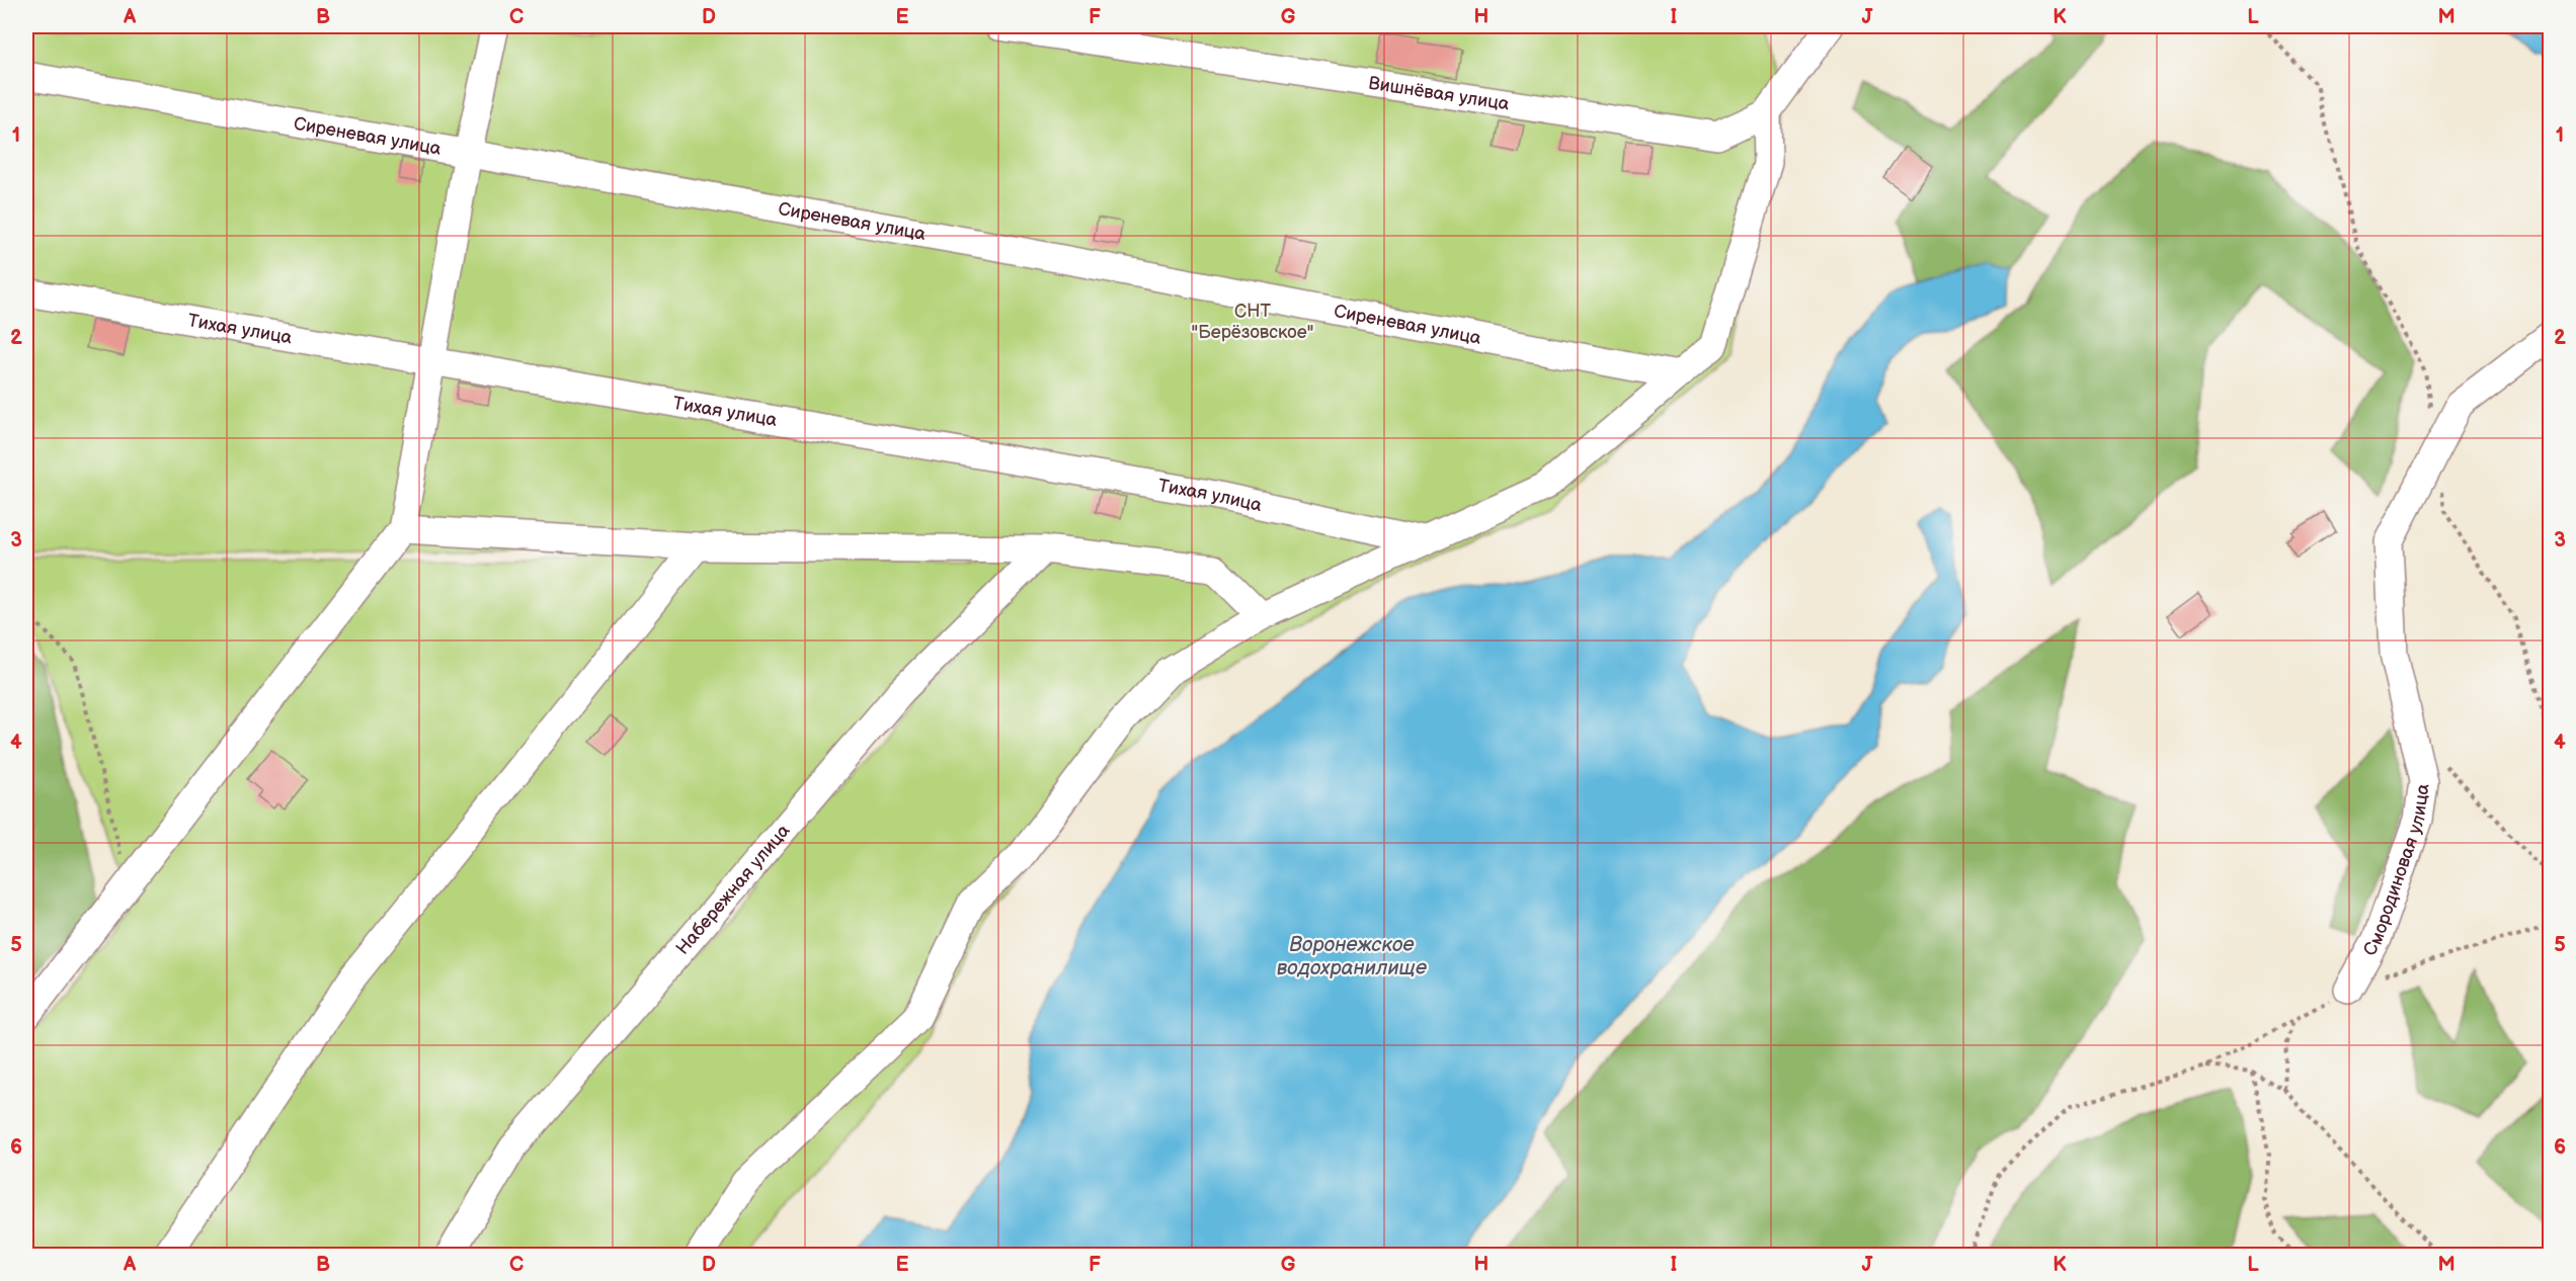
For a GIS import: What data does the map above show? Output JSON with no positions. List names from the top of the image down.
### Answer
{
  "streets": {
    "street": [
      "Вишнёвая улица",
      "Сиреневая улица",
      "Тихая улица",
      "Смородиновая улица",
      "Набережная улица"
    ]
  },
  "water": ["Воронежское водохранилище"],
  "parks": ["СНТ \"Берёзовское\""],
  "grid": {
    "columns": [
      "A",
      "B",
      "C",
      "D",
      "E",
      "F",
      "G",
      "H",
      "I",
      "J",
      "K",
      "L",
      "M"
    ],
    "rows": [
      "1",
      "2",
      "3",
      "4",
      "5",
      "6"
    ]
  }
}
